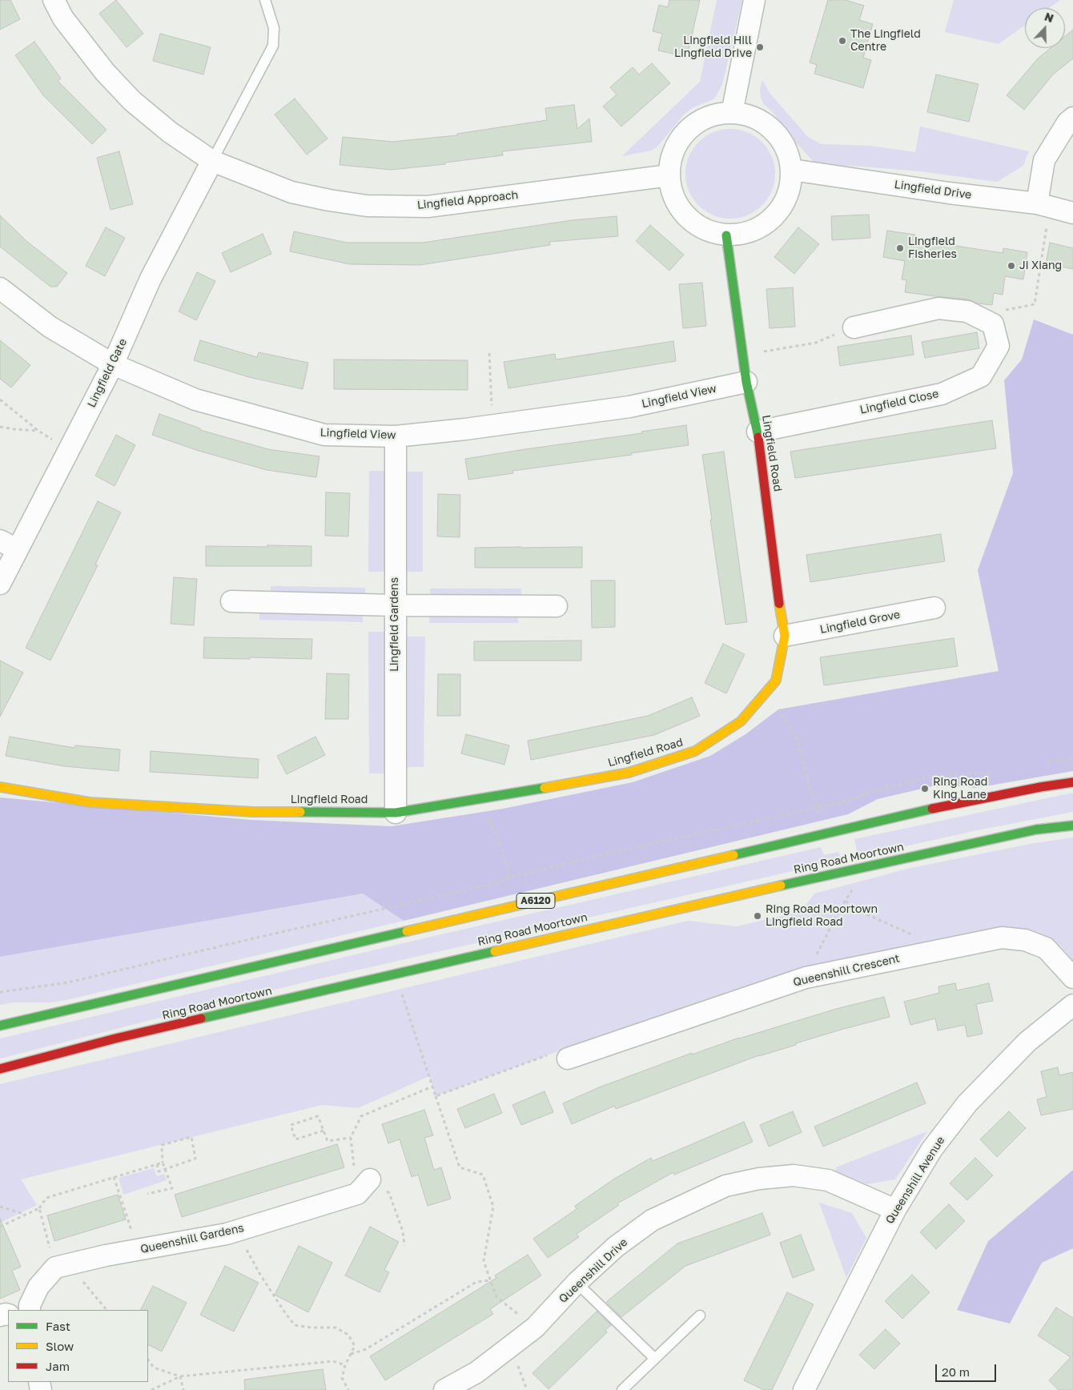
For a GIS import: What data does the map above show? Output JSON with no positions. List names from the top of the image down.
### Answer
{
  "streets": {
    "main road": ["Lingfield Road", "Ring Road Moortown", "A6120"],
    "street": [
      "Lingfield Drive",
      "Lingfield Approach",
      "Lingfield Gate",
      "Lingfield View",
      "Lingfield Close",
      "Lingfield Grove",
      "Lingfield Gardens",
      "Queenshill Crescent",
      "Queenshill Avenue",
      "Queenshill Gardens",
      "Queenshill Drive"
    ]
  },
  "crossings": [
    ["Lingfield Drive", "Lingfield Approach"],
    ["Lingfield Drive", "Lingfield Road"],
    ["Lingfield Approach", "Lingfield Gate"],
    ["Lingfield Approach", "Lingfield Road"],
    ["Lingfield Gate", "Lingfield View"],
    ["Lingfield View", "Lingfield Road"],
    ["Lingfield View", "Lingfield Gardens"],
    ["Lingfield Close", "Lingfield Road"],
    ["Lingfield Road", "Lingfield Grove"],
    ["Lingfield Road", "Lingfield Gardens"],
    ["Queenshill Avenue", "Queenshill Drive"]
  ],
  "places": [
    "The Lingfield Centre",
    "Lingfield Hill Lingfield Drive",
    "Lingfield Fisheries",
    "Ji Xiang",
    "Ring Road King Lane",
    "Ring Road Moortown Lingfield Road"
  ],
  "legend": ["Fast", "Slow", "Jam"],
  "scale_bar": "20 m",
  "north": "top"
}
